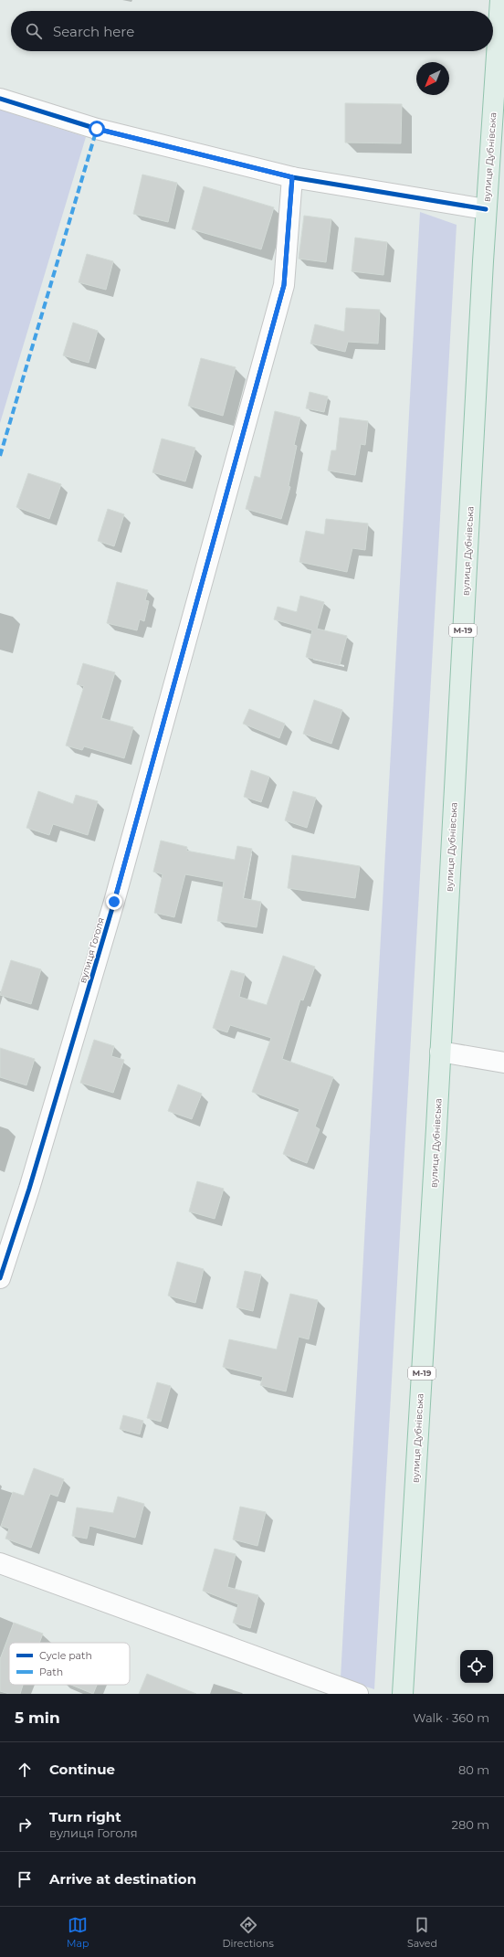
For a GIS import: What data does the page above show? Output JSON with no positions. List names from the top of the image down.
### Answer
{
  "streets": {
    "highway": ["вулиця Дубнівська", "М-19"],
    "street": ["вулиця Гоголя"]
  },
  "legend": ["Cycle path", "Path"],
  "north": "bottom left",
  "page": {
    "search": "Search here",
    "heading": ["5 min", "Walk · 360 m"],
    "list": [
      ["Continue", "80 m"],
      ["Turn right", "вулиця Гоголя", "280 m"],
      "Arrive at destination"
    ],
    "nav": ["Map", "Directions", "Saved"]
  }
}
